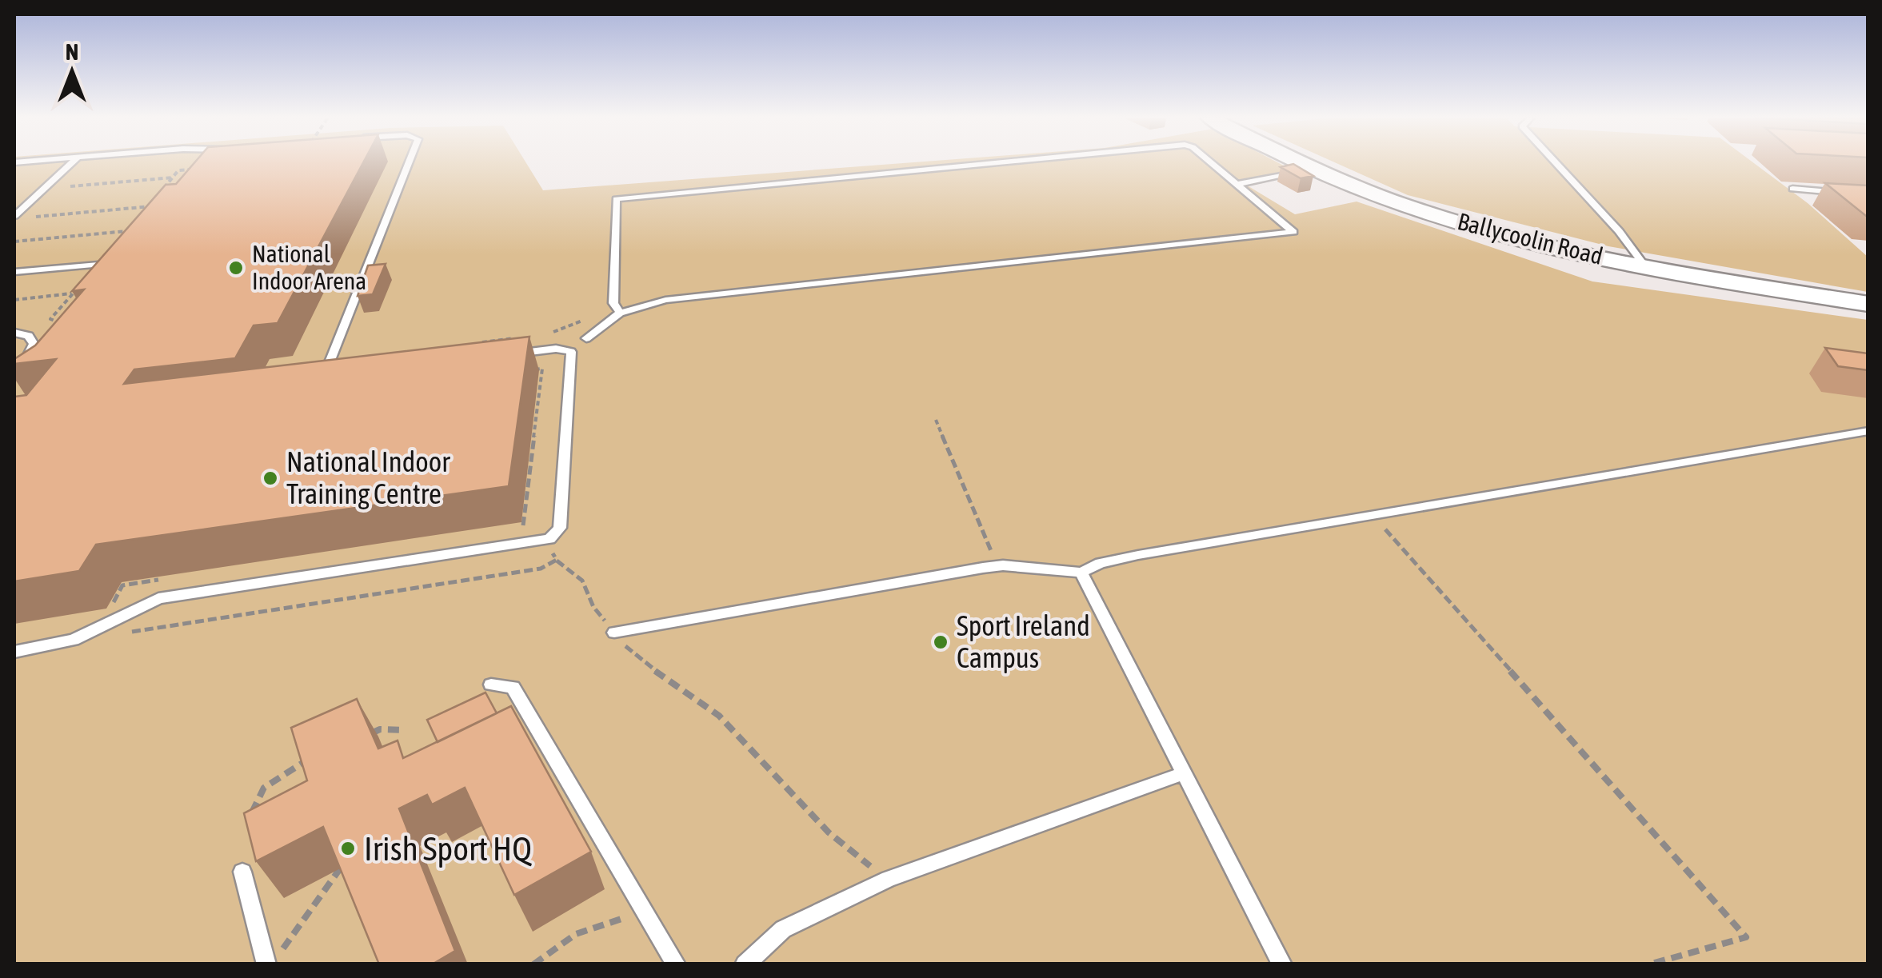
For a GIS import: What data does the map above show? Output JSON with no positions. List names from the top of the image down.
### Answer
{
  "streets": {
    "street": ["Ballycoolin Road"]
  },
  "places": [
    "National Indoor Arena",
    "National Indoor Training Centre",
    "Sport Ireland Campus",
    "Irish Sport HQ"
  ],
  "north": "top"
}
